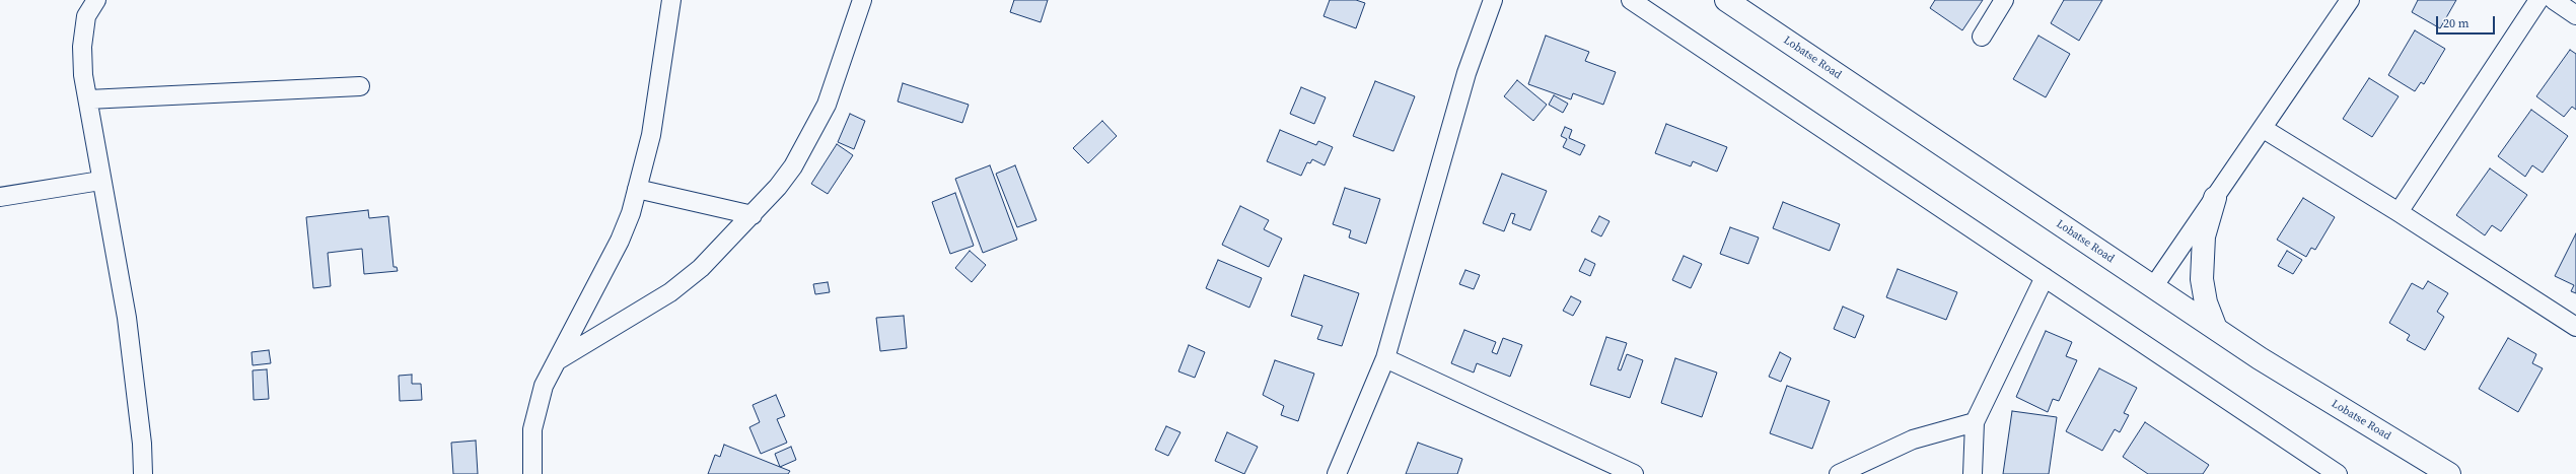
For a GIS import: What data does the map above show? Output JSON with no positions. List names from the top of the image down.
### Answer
{
  "streets": {
    "highway": ["Lobatse Road"]
  },
  "scale_bar": "20 m"
}
